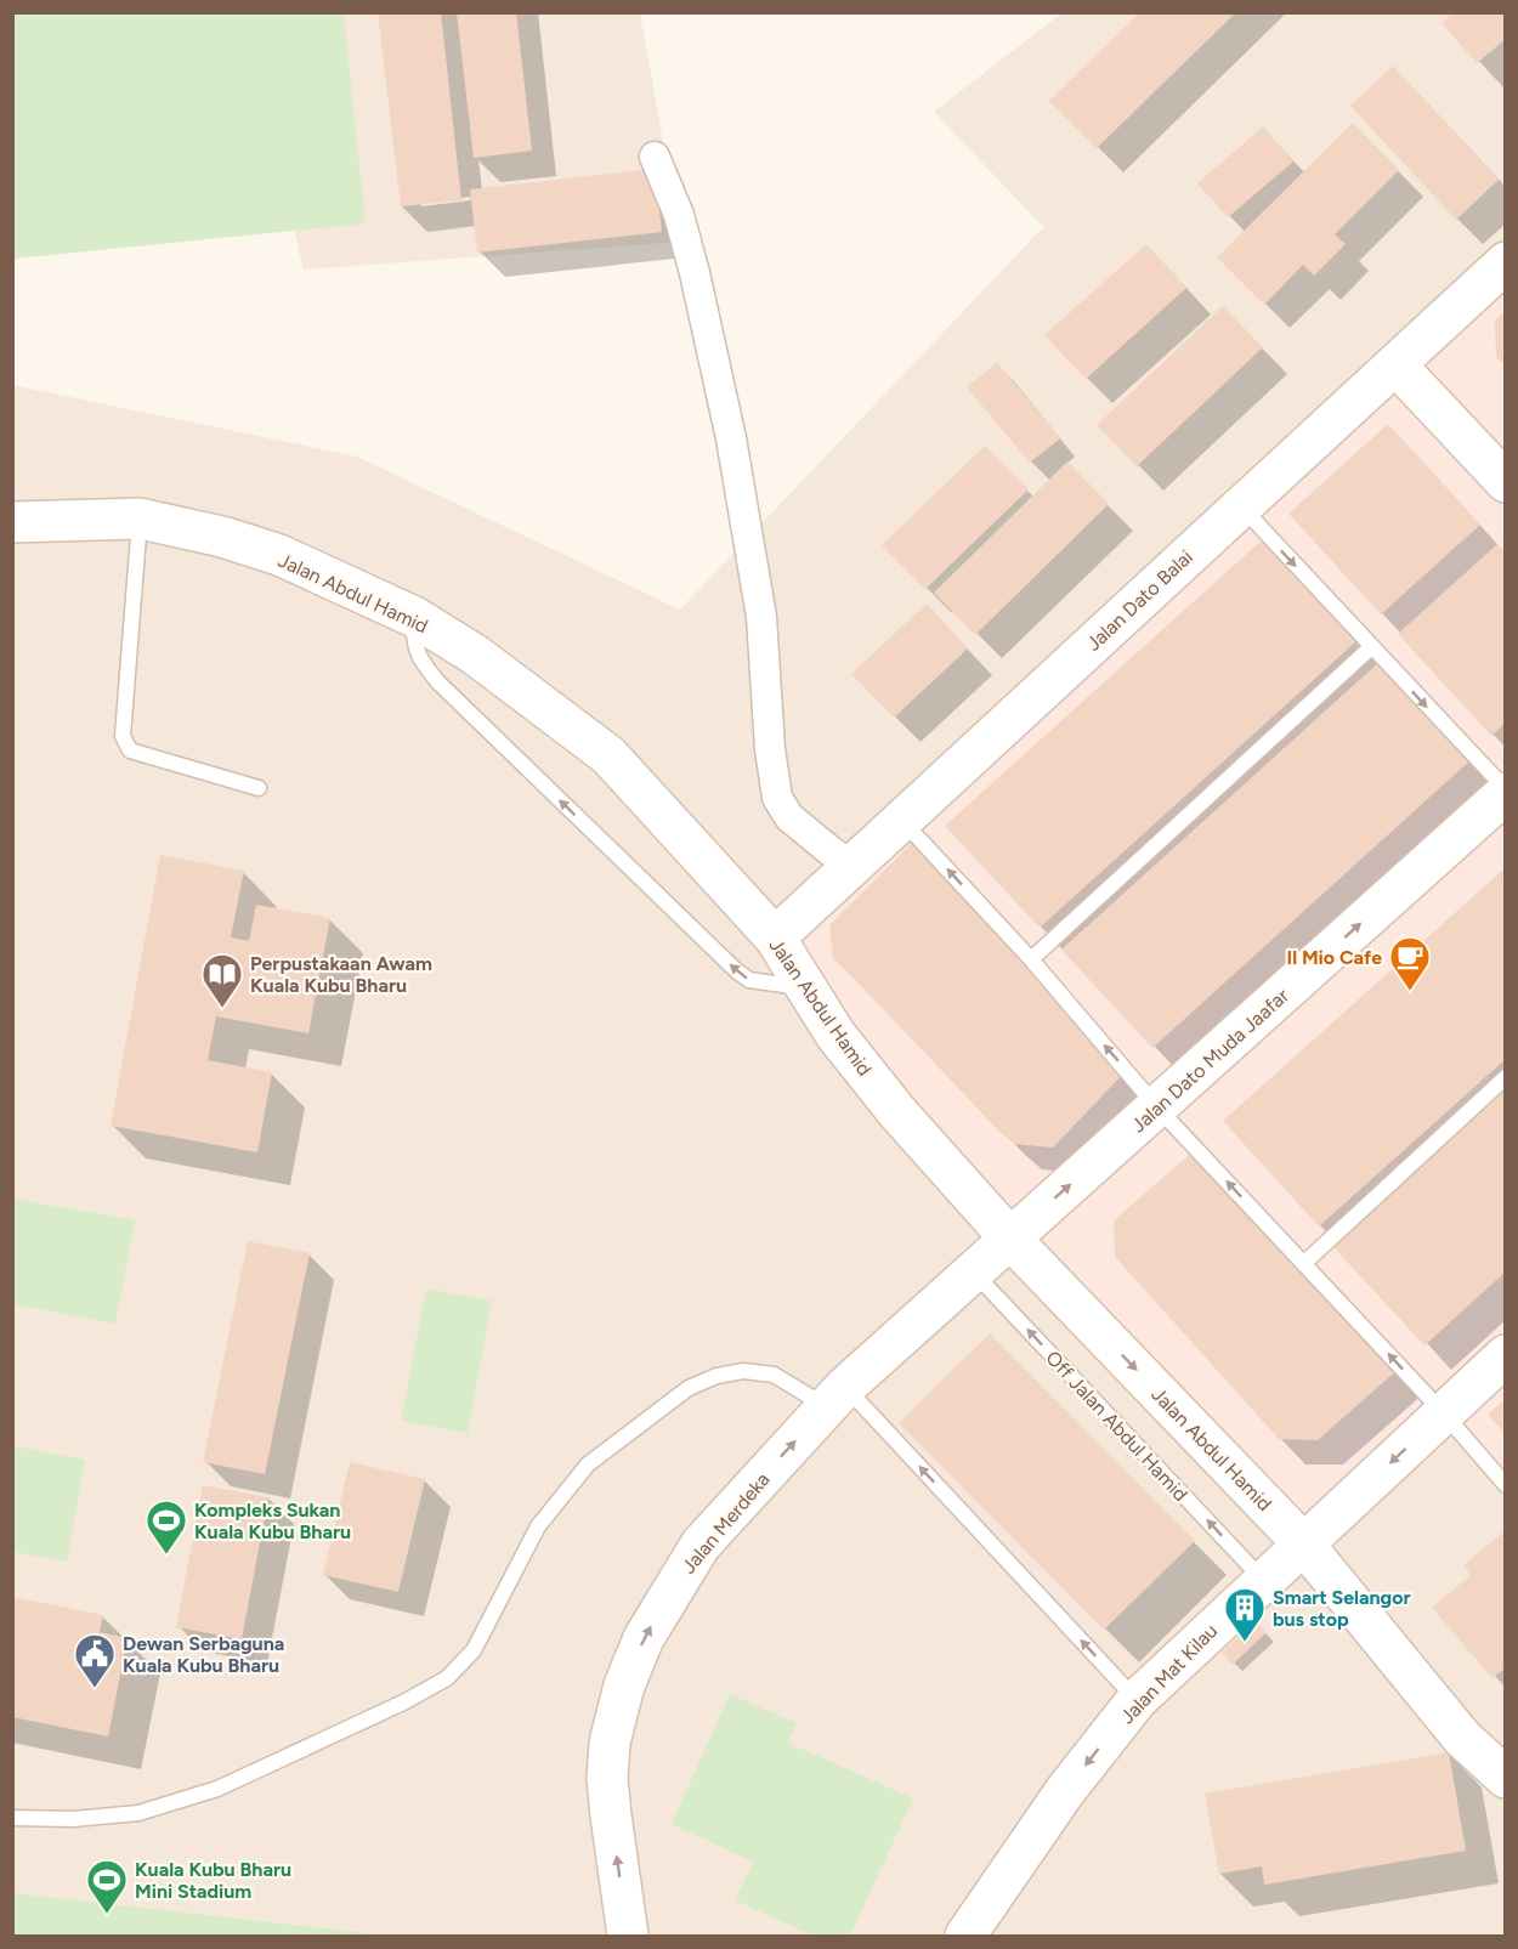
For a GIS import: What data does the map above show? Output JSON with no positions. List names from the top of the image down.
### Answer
{
  "streets": {
    "street": [
      "Jalan Abdul Hamid",
      "Jalan Dato Balai",
      "Jalan Dato Muda Jaafar",
      "Jalan Merdeka",
      "Jalan Mat Kilau"
    ],
    "lane": ["Off Jalan Abdul Hamid"]
  },
  "crossings": [
    ["Jalan Abdul Hamid", "Jalan Dato Balai"],
    ["Jalan Abdul Hamid", "Jalan Dato Muda Jaafar"],
    ["Jalan Abdul Hamid", "Jalan Merdeka"],
    ["Jalan Abdul Hamid", "Jalan Mat Kilau"],
    ["Jalan Dato Muda Jaafar", "Jalan Merdeka"],
    ["Off Jalan Abdul Hamid", "Jalan Merdeka"],
    ["Off Jalan Abdul Hamid", "Jalan Mat Kilau"]
  ],
  "one_way": [
    "Jalan Dato Muda Jaafar",
    "Off Jalan Abdul Hamid",
    "Jalan Merdeka",
    "Jalan Mat Kilau"
  ],
  "places": {
    "cafe": ["Il Mio Cafe"],
    "library": ["Perpustakaan Awam Kuala Kubu Bharu"],
    "sports": ["Kompleks Sukan Kuala Kubu Bharu", "Kuala Kubu Bharu Mini Stadium"],
    "building": ["Smart Selangor bus stop"],
    "public building": ["Dewan Serbaguna Kuala Kubu Bharu"]
  }
}
